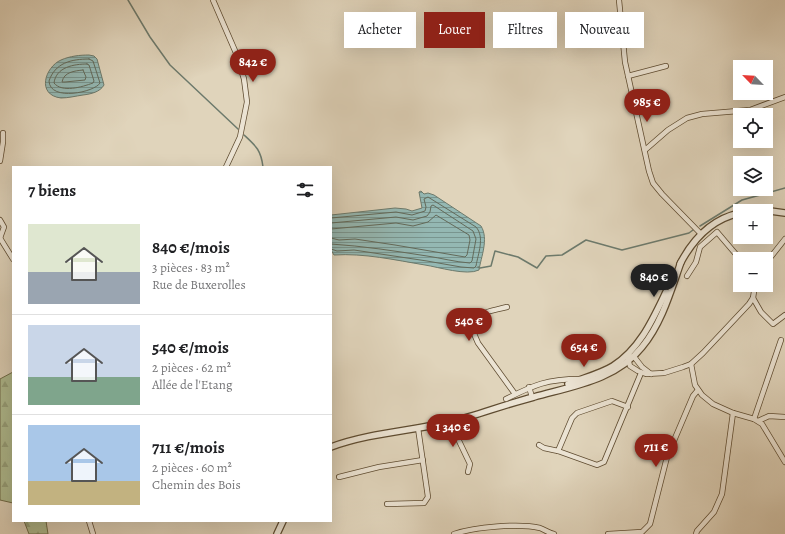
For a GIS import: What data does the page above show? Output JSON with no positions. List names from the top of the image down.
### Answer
{
  "north": "top left",
  "page": {
    "chip": [
      "Acheter",
      "Louer",
      "Filtres",
      "Nouveau"
    ],
    "price": [
      "842 €",
      "985 €",
      "840 €",
      "540 €",
      "654 €",
      "1 340 €",
      "711 €"
    ],
    "map_buttons": ["+", "−"],
    "heading": "7 biens",
    "list": [
      {
        "name": "840 €/mois",
        "note": "3 pièces · 83 m² · Rue de Buxerolles"
      },
      {
        "name": "540 €/mois",
        "note": "2 pièces · 62 m² · Allée de l'Etang"
      },
      {
        "name": "711 €/mois",
        "note": "2 pièces · 60 m² · Chemin des Bois"
      }
    ]
  }
}
